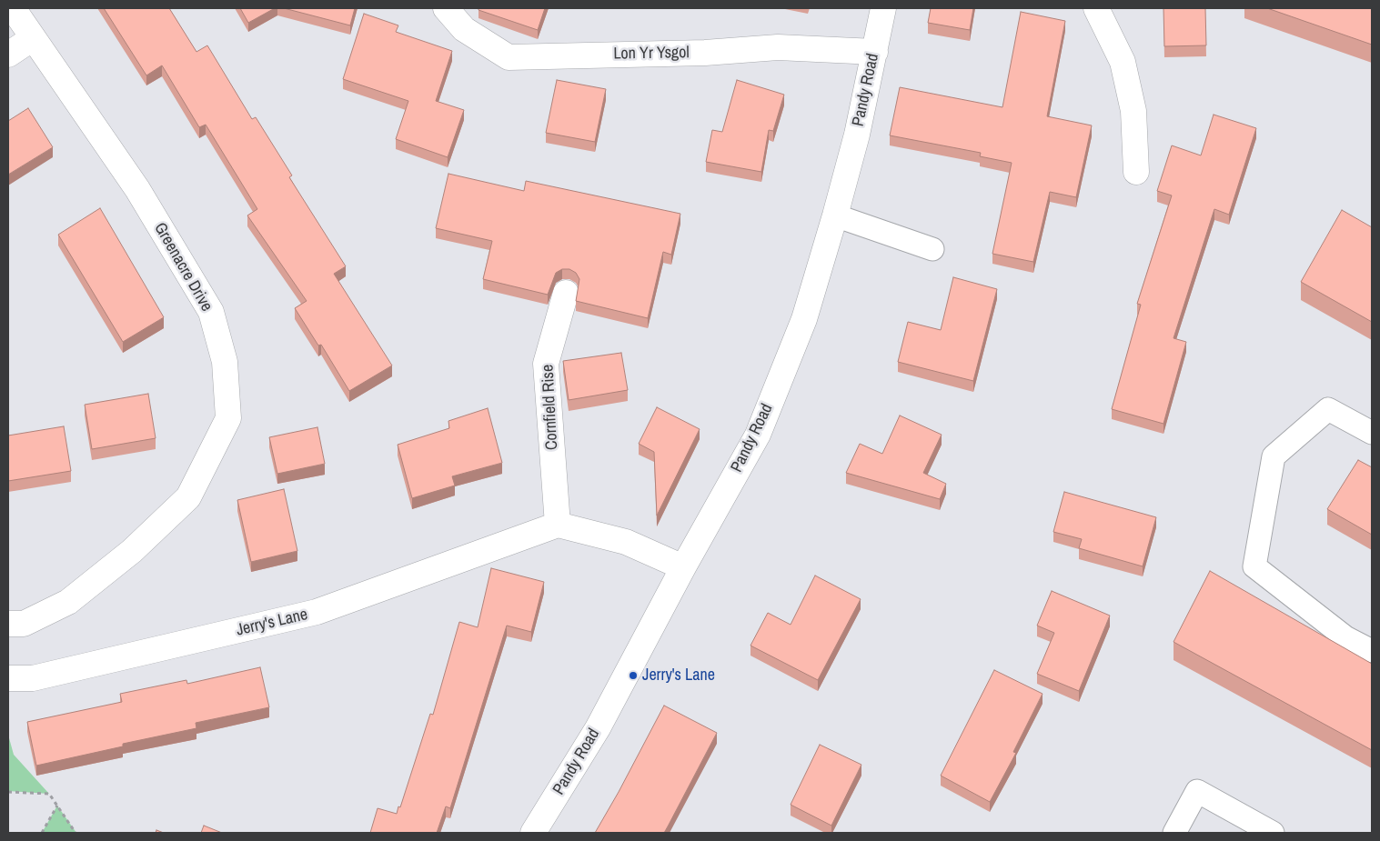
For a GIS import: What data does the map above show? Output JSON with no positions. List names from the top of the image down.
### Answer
{
  "streets": {
    "street": [
      "Lon Yr Ysgol",
      "Pandy Road",
      "Greenacre Drive",
      "Cornfield Rise",
      "Jerry's Lane"
    ]
  },
  "crossings": [
    ["Lon Yr Ysgol", "Pandy Road"],
    ["Cornfield Rise", "Jerry's Lane"]
  ],
  "places": ["Jerry's Lane"]
}
